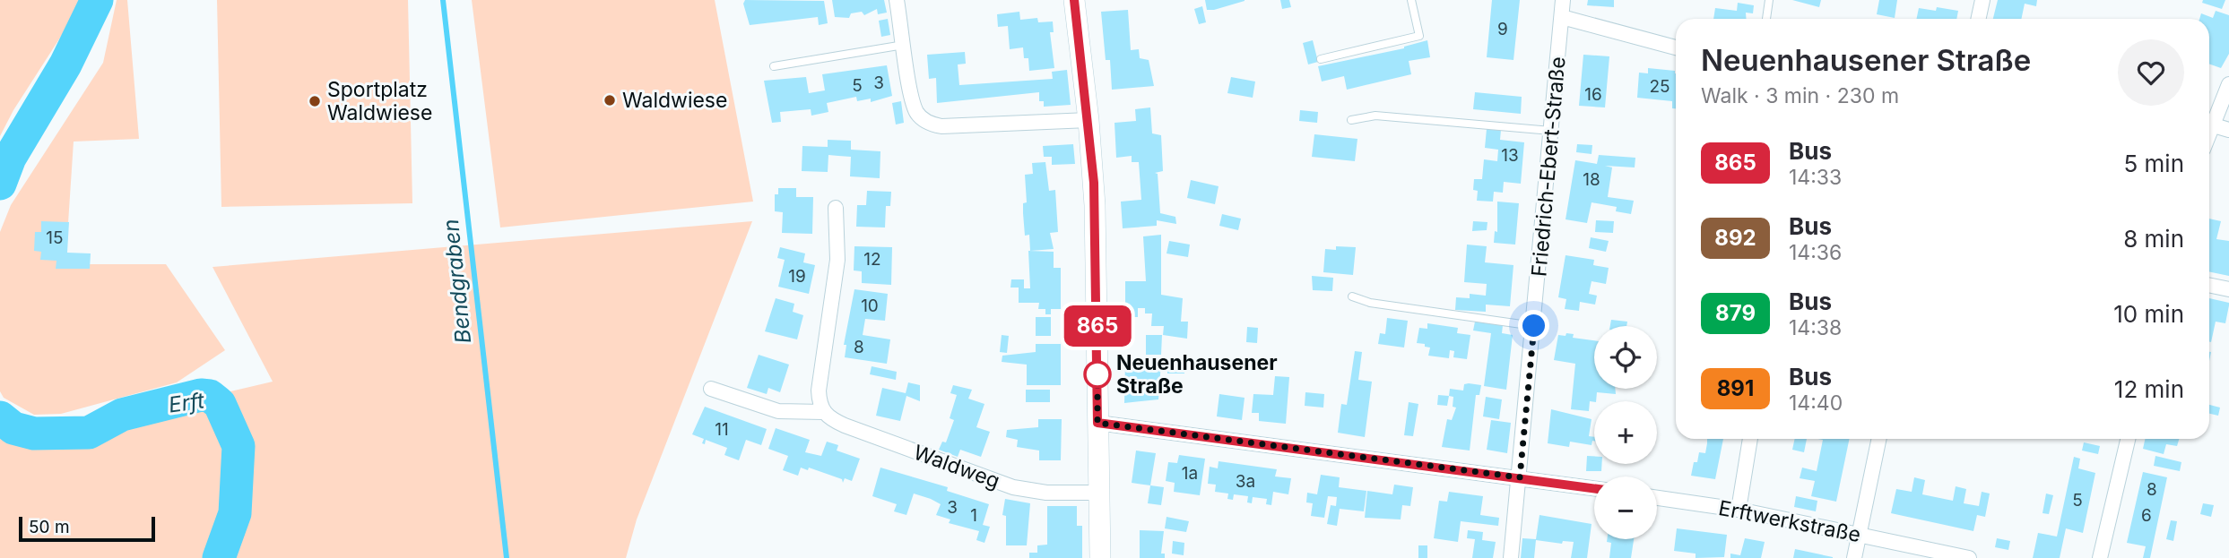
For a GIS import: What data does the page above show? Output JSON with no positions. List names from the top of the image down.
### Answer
{
  "streets": {
    "street": ["Friedrich-Ebert-Straße", "Waldweg", "Erftwerkstraße"]
  },
  "water": ["Bendgraben", "Erft"],
  "places": ["Waldwiese", "Sportplatz Waldwiese", "Neuenhausener Straße"],
  "lines": ["bus line 865"],
  "house_numbers": [
    "9",
    "3",
    "5",
    "25",
    "16",
    "13",
    "18",
    "15",
    "12",
    "19",
    "10",
    "8",
    "11",
    "1a",
    "3a",
    "8",
    "5",
    "3",
    "1",
    "6"
  ],
  "scale_bar": "50 m",
  "page": {
    "on_map": "865",
    "heading": ["Neuenhausener Straße", "Walk · 3 min · 230 m"],
    "list": [
      {
        "mark": "865",
        "name": "Bus",
        "note": "14:33",
        "value": "5 min"
      },
      {
        "mark": "892",
        "name": "Bus",
        "note": "14:36",
        "value": "8 min"
      },
      {
        "mark": "879",
        "name": "Bus",
        "note": "14:38",
        "value": "10 min"
      },
      {
        "mark": "891",
        "name": "Bus",
        "note": "14:40",
        "value": "12 min"
      }
    ],
    "map_buttons": ["+", "−"],
    "scale": "50 m"
  }
}
